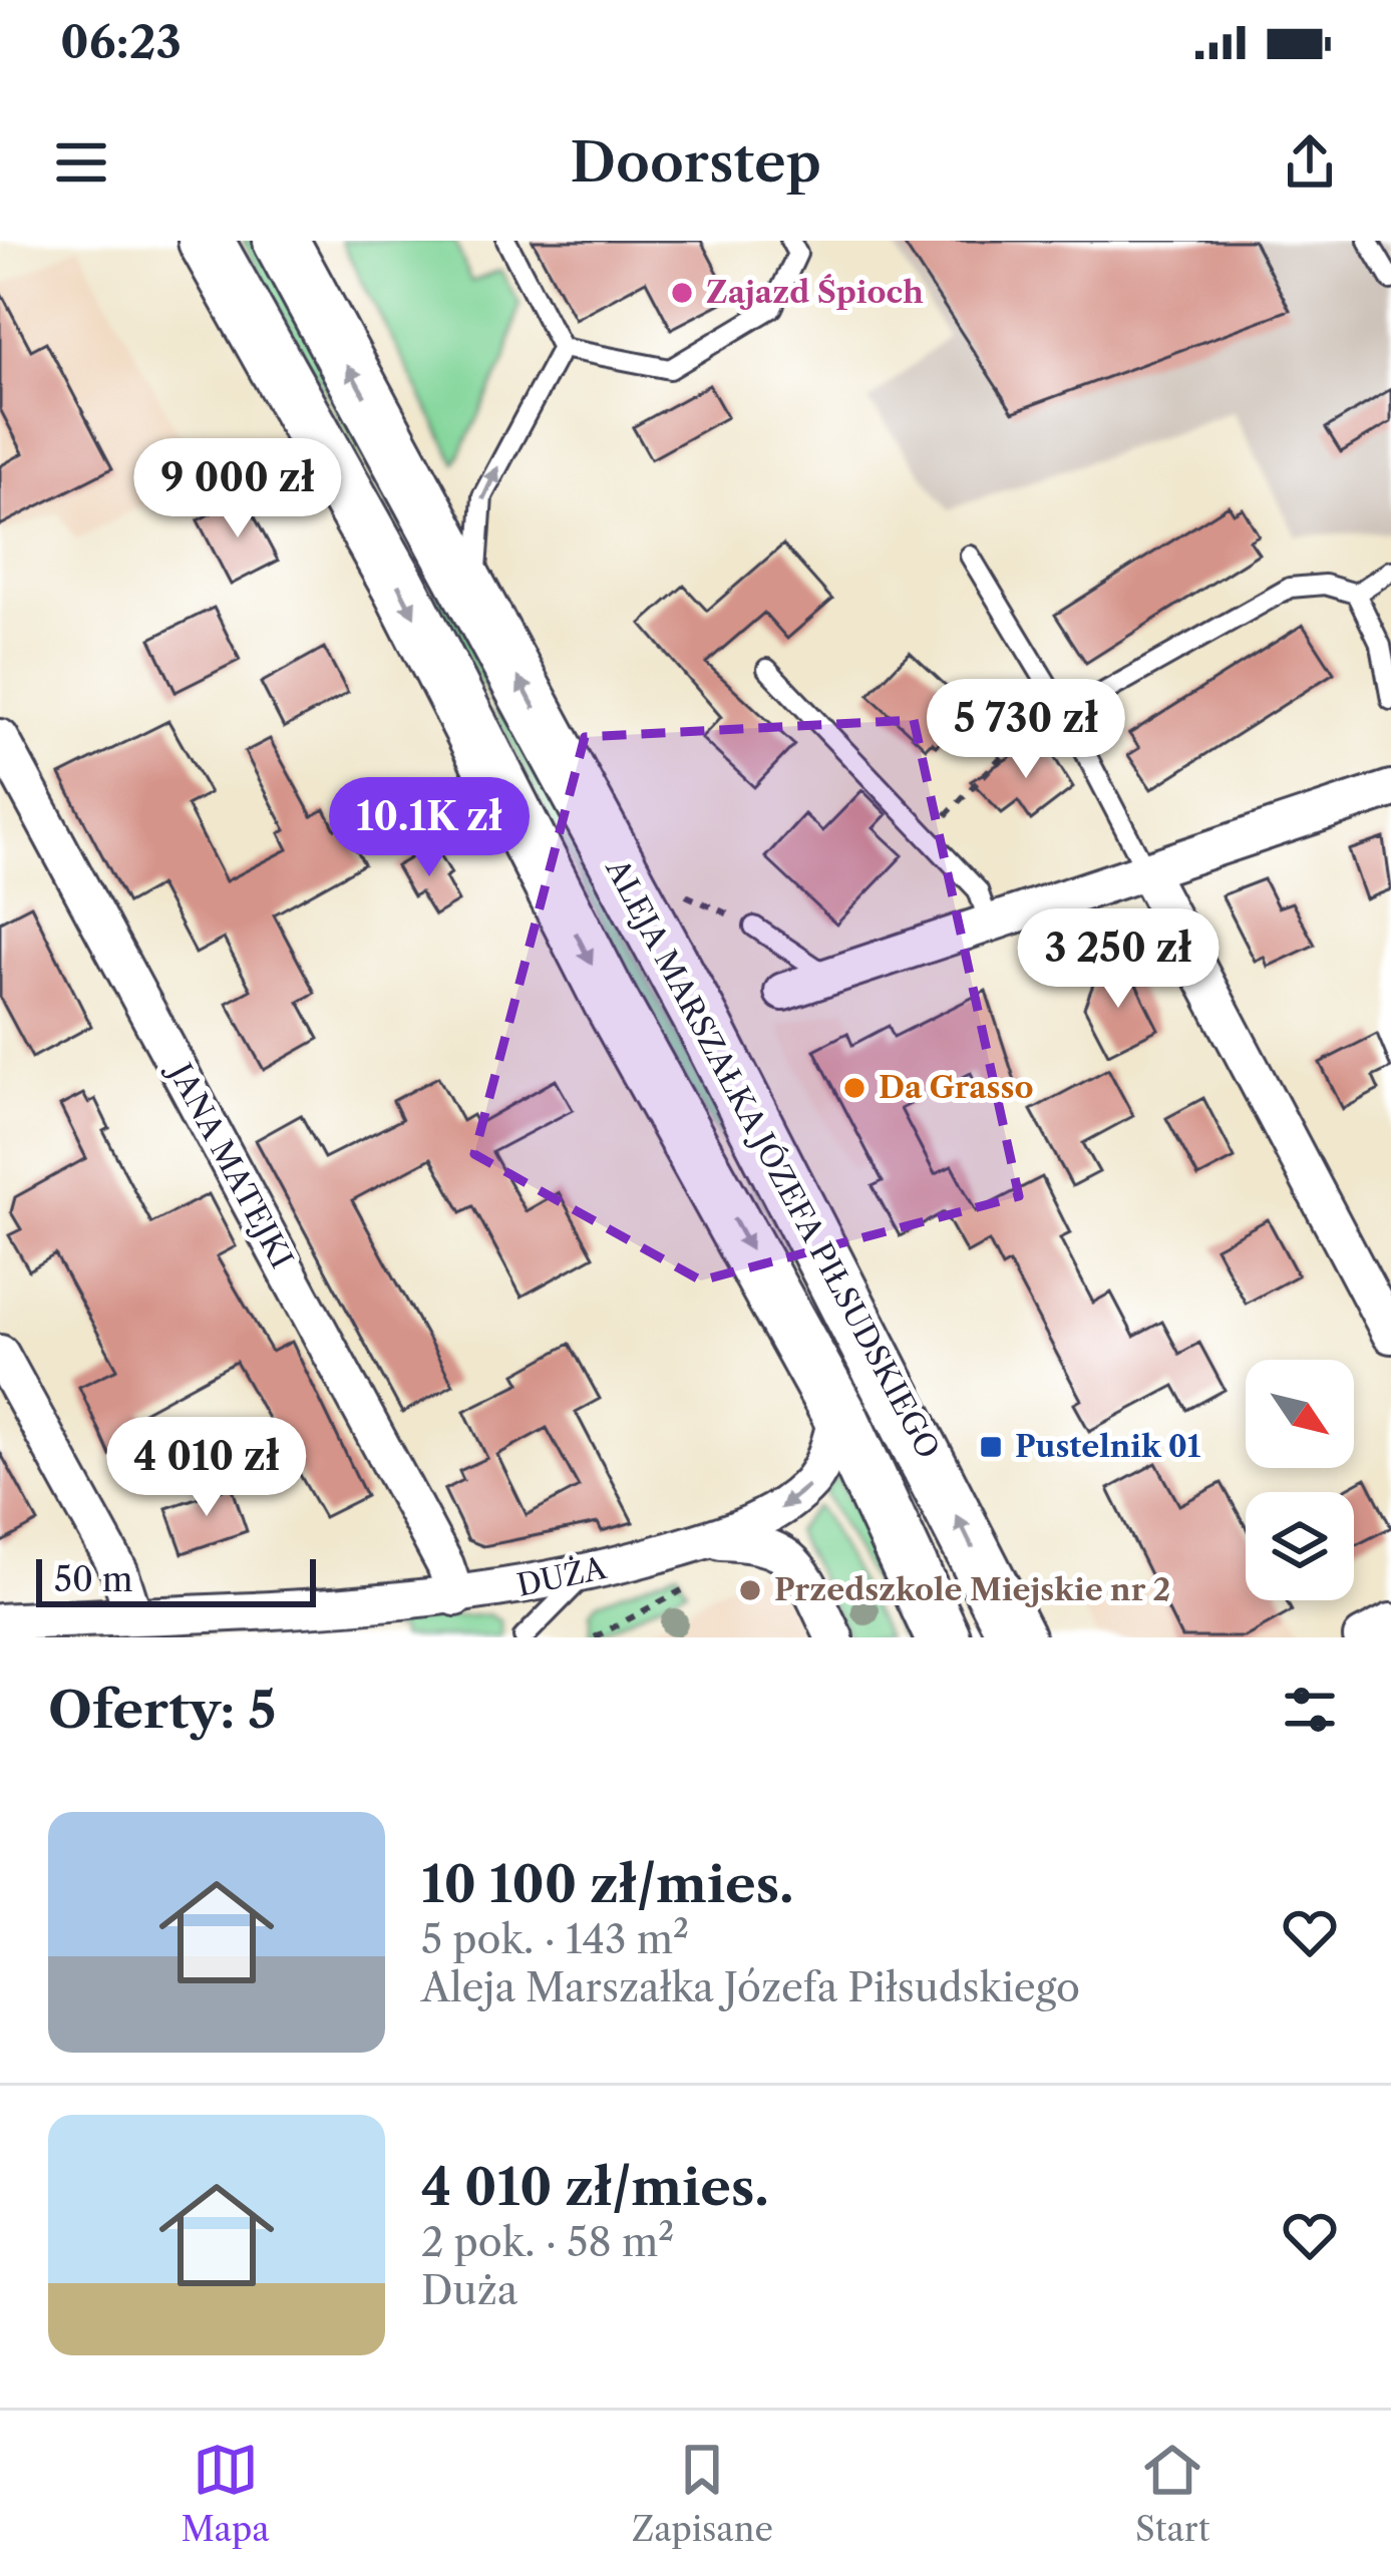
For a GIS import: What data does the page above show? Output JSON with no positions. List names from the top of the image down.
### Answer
{
  "streets": {
    "main road": ["ALEJA MARSZAŁKA JÓZEFA PIŁSUDSKIEGO"],
    "street": ["JANA MATEJKI", "DUŻA"]
  },
  "crossings": [
    ["ALEJA MARSZAŁKA JÓZEFA PIŁSUDSKIEGO", "DUŻA"],
    ["JANA MATEJKI", "DUŻA"]
  ],
  "places": {
    "other": ["Zajazd Śpioch", "Da Grasso", "Przedszkole Miejskie nr 2"],
    "transit": ["Pustelnik 01"]
  },
  "scale_bar": "50 m",
  "north": "bottom right",
  "page": {
    "status": "06:23",
    "header": "Doorstep",
    "price": [
      "9 000 zł",
      "5 730 zł",
      "10.1K zł",
      "3 250 zł",
      "4 010 zł"
    ],
    "scale": "50 m",
    "heading": "Oferty: 5",
    "list": [
      {
        "name": "10 100 zł/mies.",
        "note": "5 pok. · 143 m² · Aleja Marszałka Józefa Piłsudskiego"
      },
      {
        "name": "4 010 zł/mies.",
        "note": "2 pok. · 58 m² · Duża"
      }
    ],
    "tabs": ["Mapa", "Zapisane", "Start"]
  }
}
